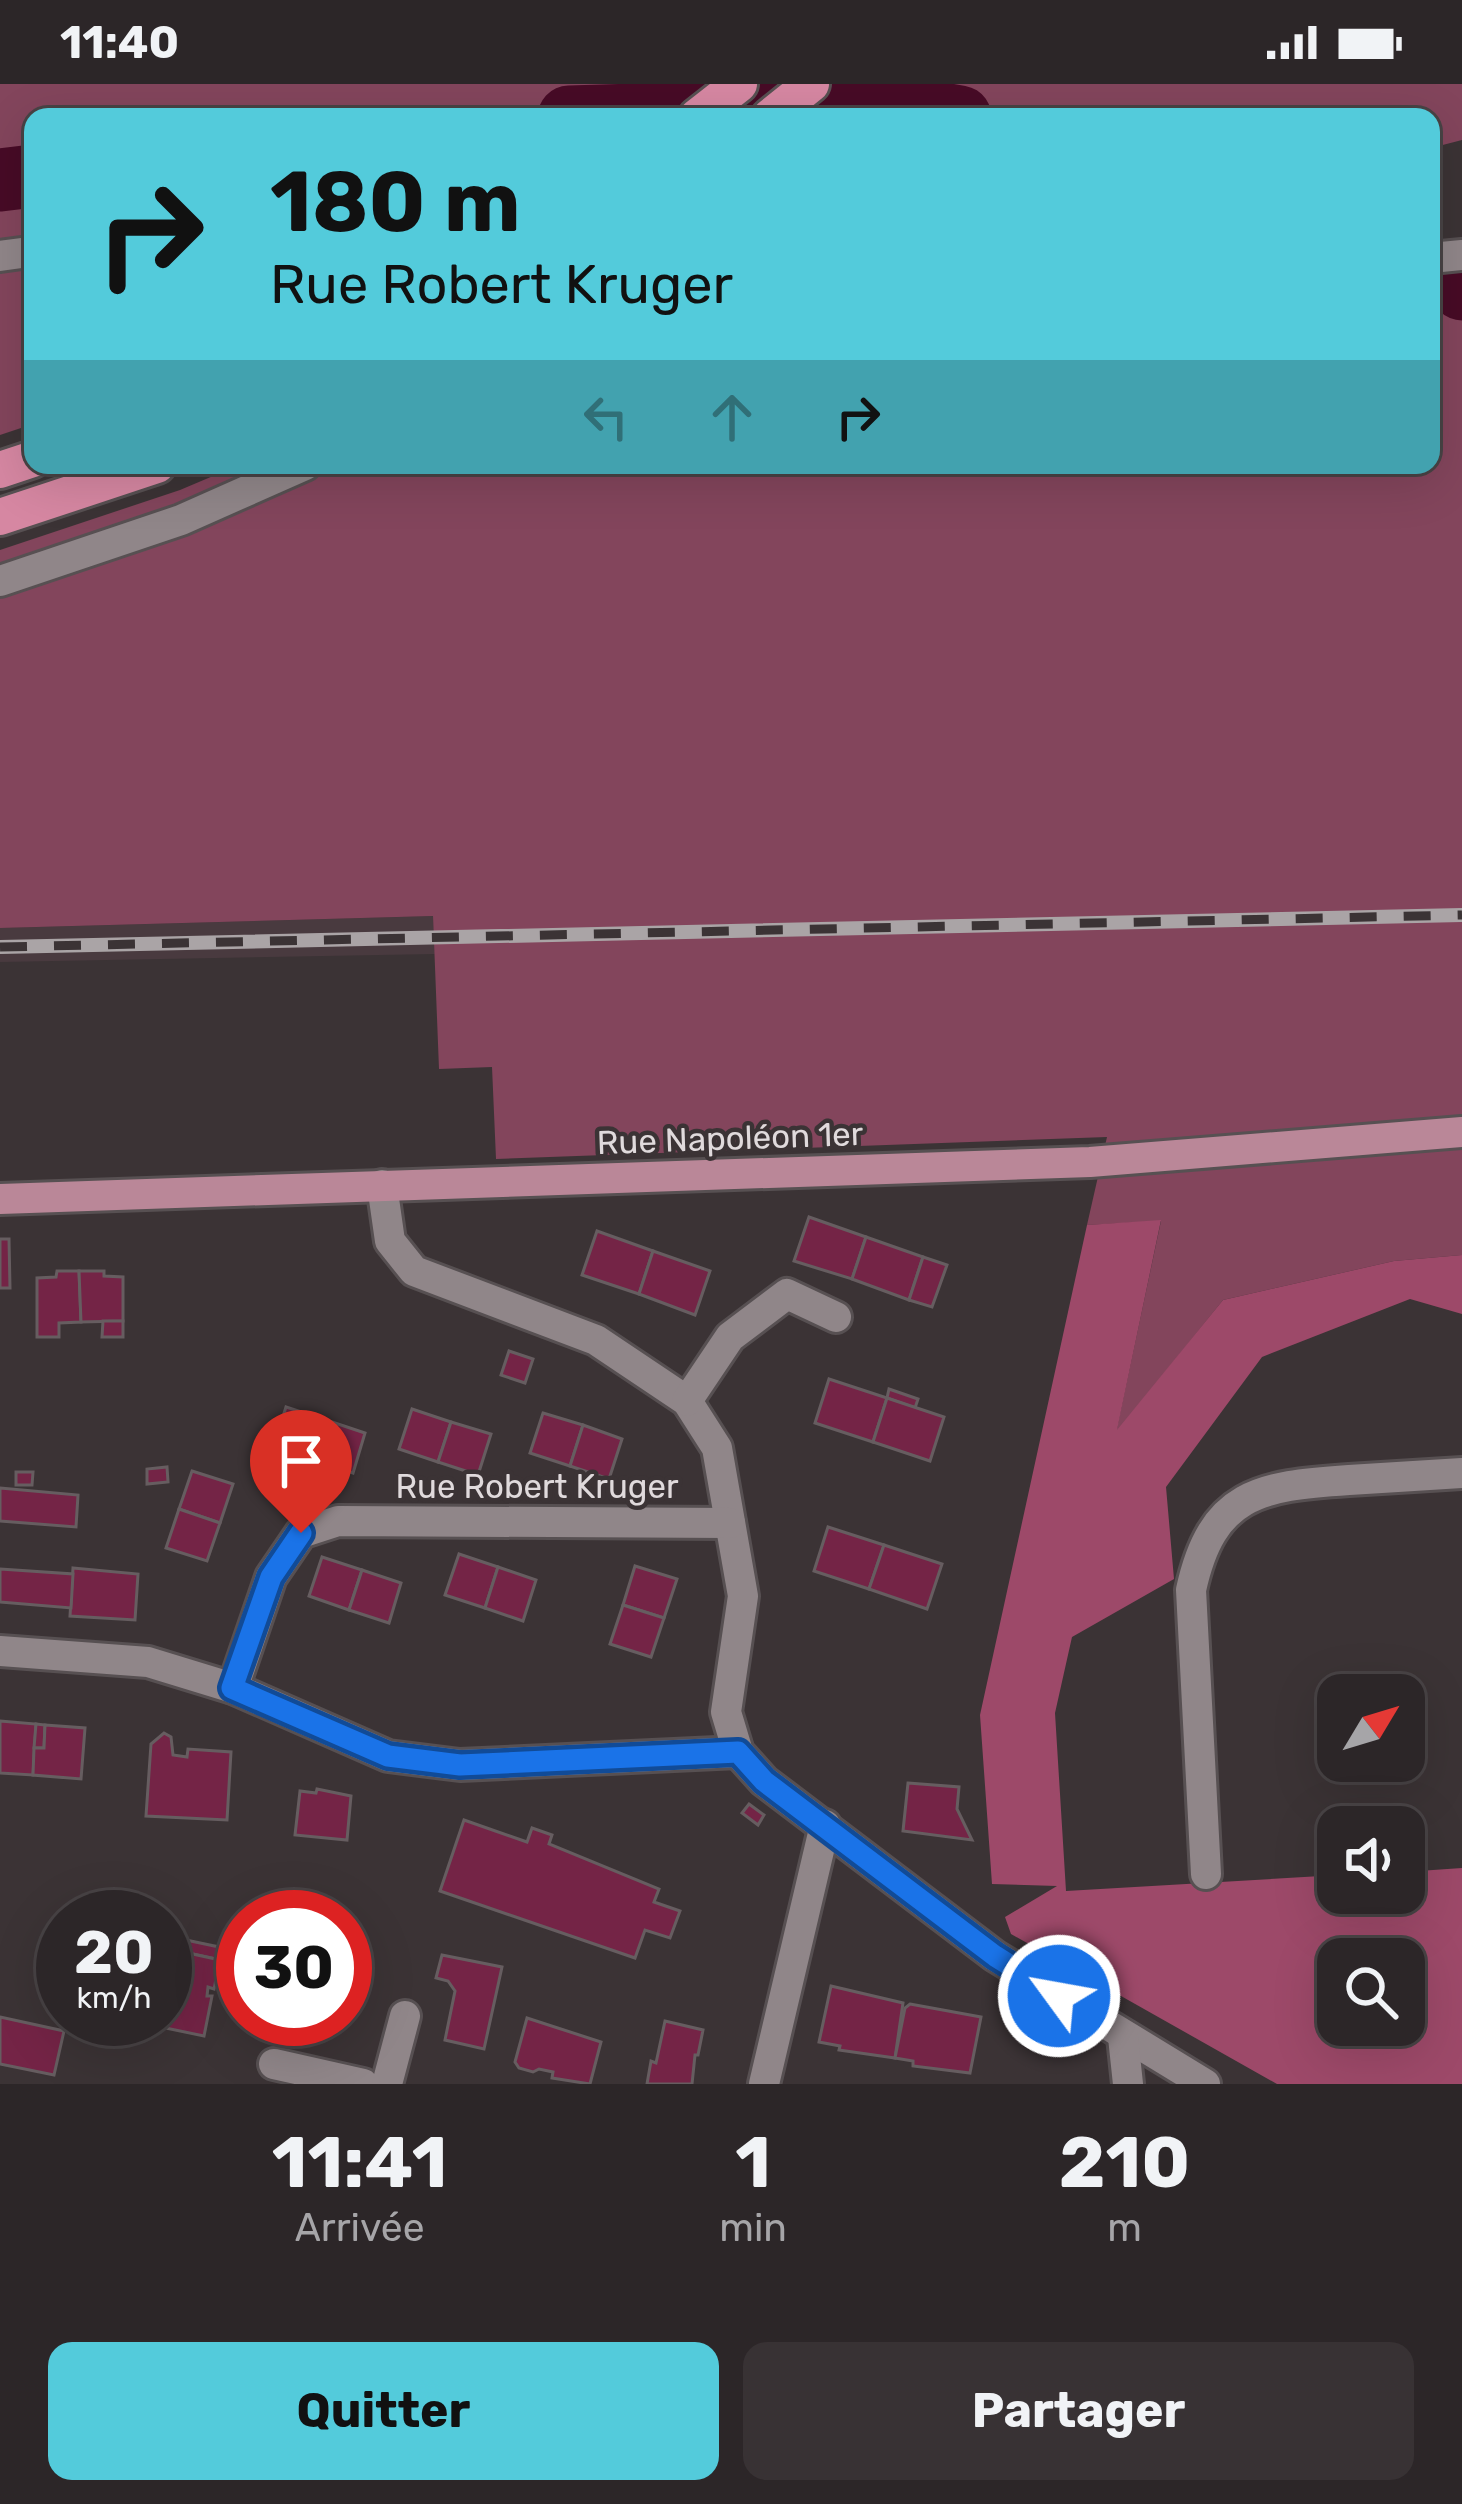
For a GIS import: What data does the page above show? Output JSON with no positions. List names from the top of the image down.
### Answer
{
  "streets": {
    "main road": ["Rue Napoléon 1er"],
    "street": ["Rue Robert Kruger"]
  },
  "crossings": [
    ["Rue Napoléon 1er", "Rue Robert Kruger"]
  ],
  "north": "top right",
  "page": {
    "status": "11:40",
    "turn": ["180 m", "Rue Robert Kruger"],
    "speed": "20 km/h",
    "limit": "30",
    "eta": [
      "11:41",
      "Arrivée",
      "1",
      "min",
      "210",
      "m"
    ],
    "buttons": ["Quitter", "Partager"]
  }
}
